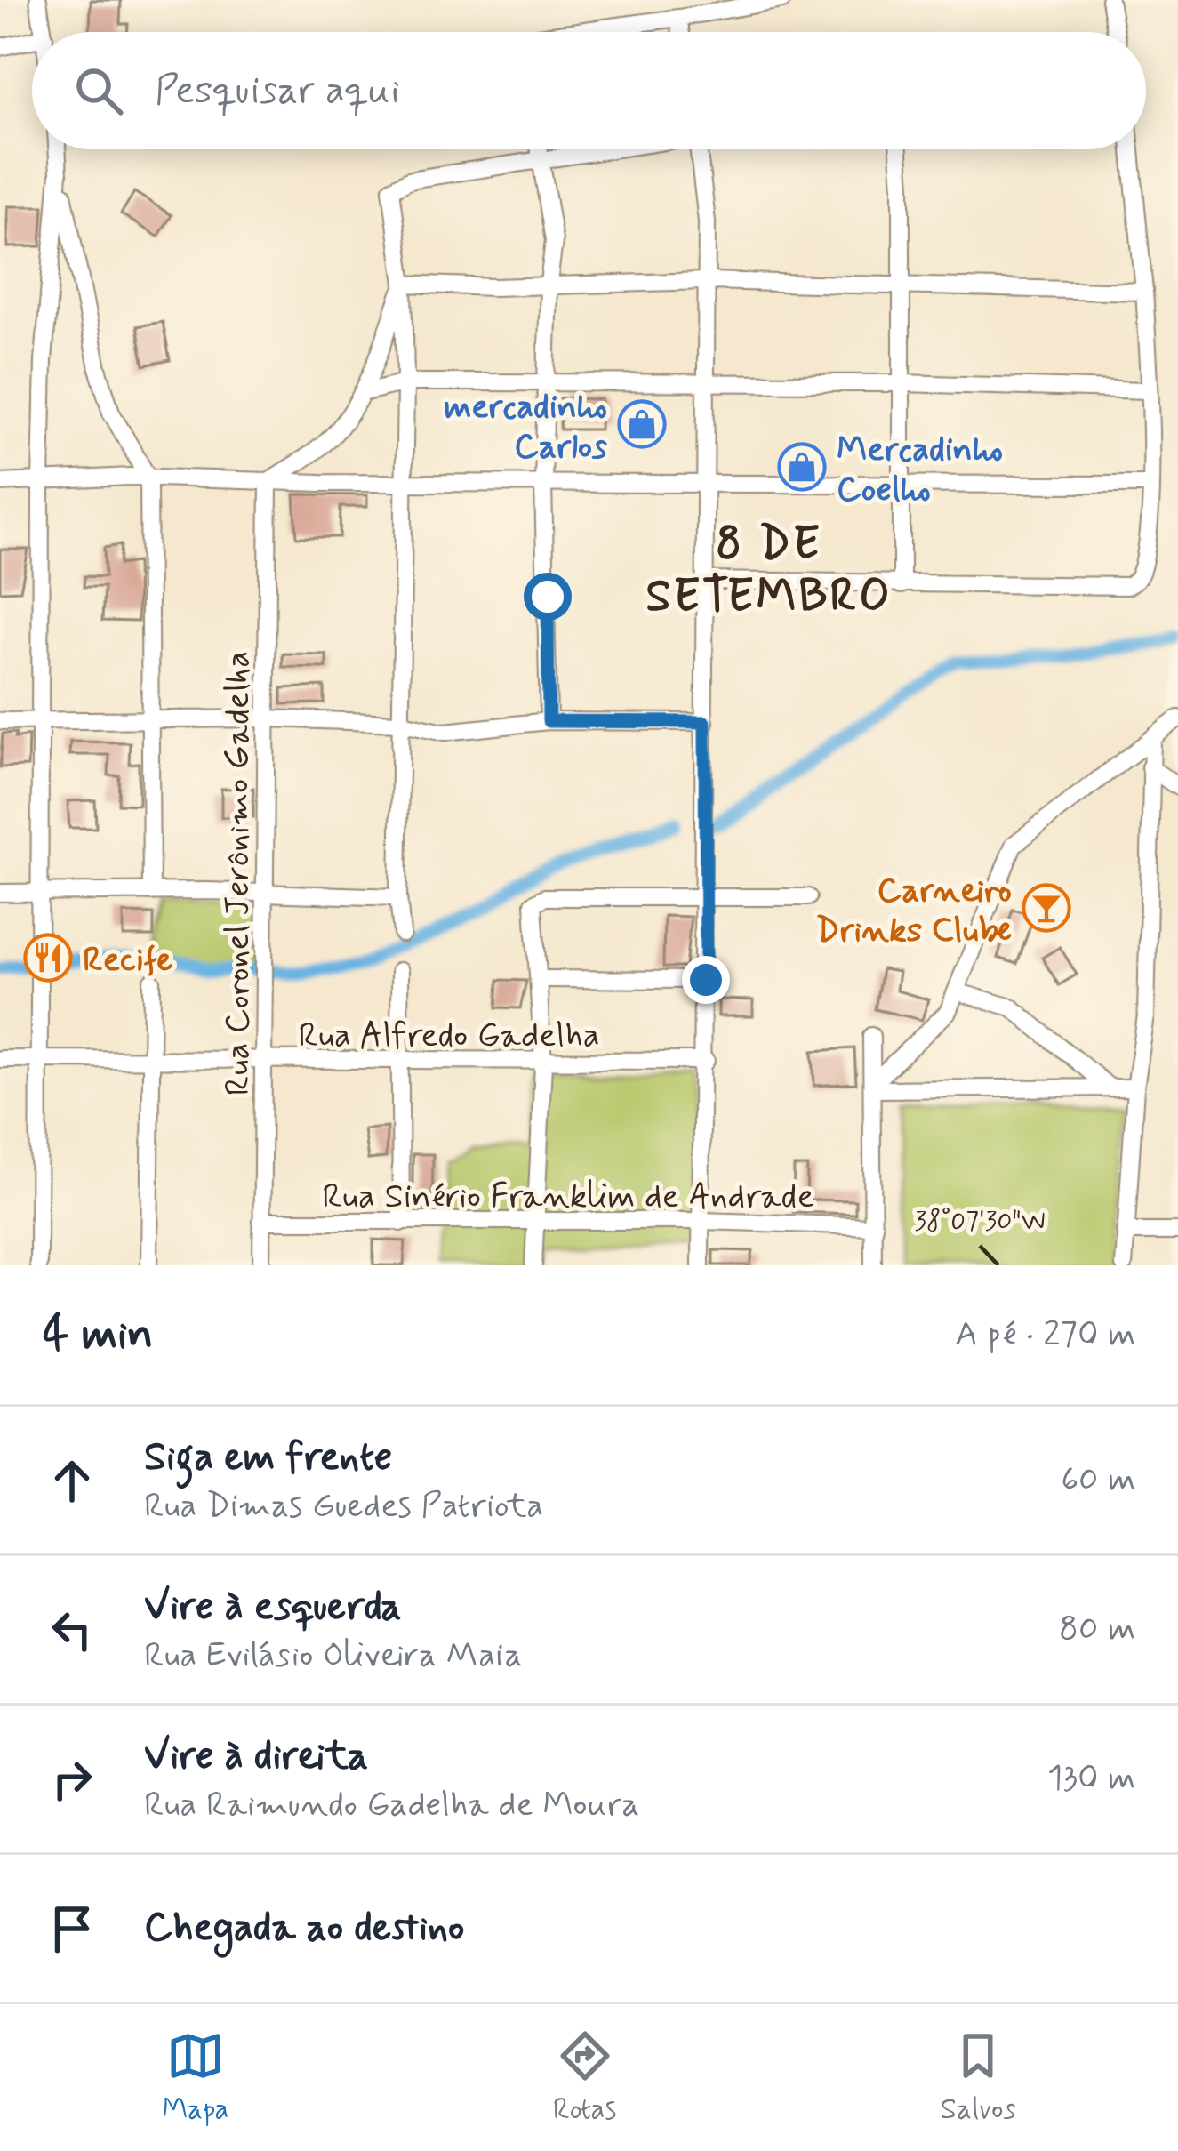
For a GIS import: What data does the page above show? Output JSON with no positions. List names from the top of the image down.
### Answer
{
  "streets": {
    "street": ["Rua Coronel Jerônimo Gadelha", "Rua Alfredo Gadelha", "Rua Sinério Franklim de Andrade"]
  },
  "crossings": [
    ["Rua Coronel Jerônimo Gadelha", "Rua Alfredo Gadelha"],
    ["Rua Coronel Jerônimo Gadelha", "Rua Sinério Franklim de Andrade"]
  ],
  "districts": ["8 DE SETEMBRO"],
  "places": {
    "shop": ["mercadinho Carlos", "Mercadinho Coelho"],
    "bar": ["Carneiro Drinks Clube"],
    "restaurant": ["Recife"]
  },
  "page": {
    "search": "Pesquisar aqui",
    "heading": ["4 min", "A pé · 270 m"],
    "list": [
      ["Siga em frente", "Rua Dimas Guedes Patriota", "60 m"],
      ["Vire à esquerda", "Rua Evilásio Oliveira Maia", "80 m"],
      ["Vire à direita", "Rua Raimundo Gadelha de Moura", "130 m"],
      "Chegada ao destino"
    ],
    "nav": ["Mapa", "Rotas", "Salvos"]
  },
  "coordinates": ["38°07'30\"W"]
}
